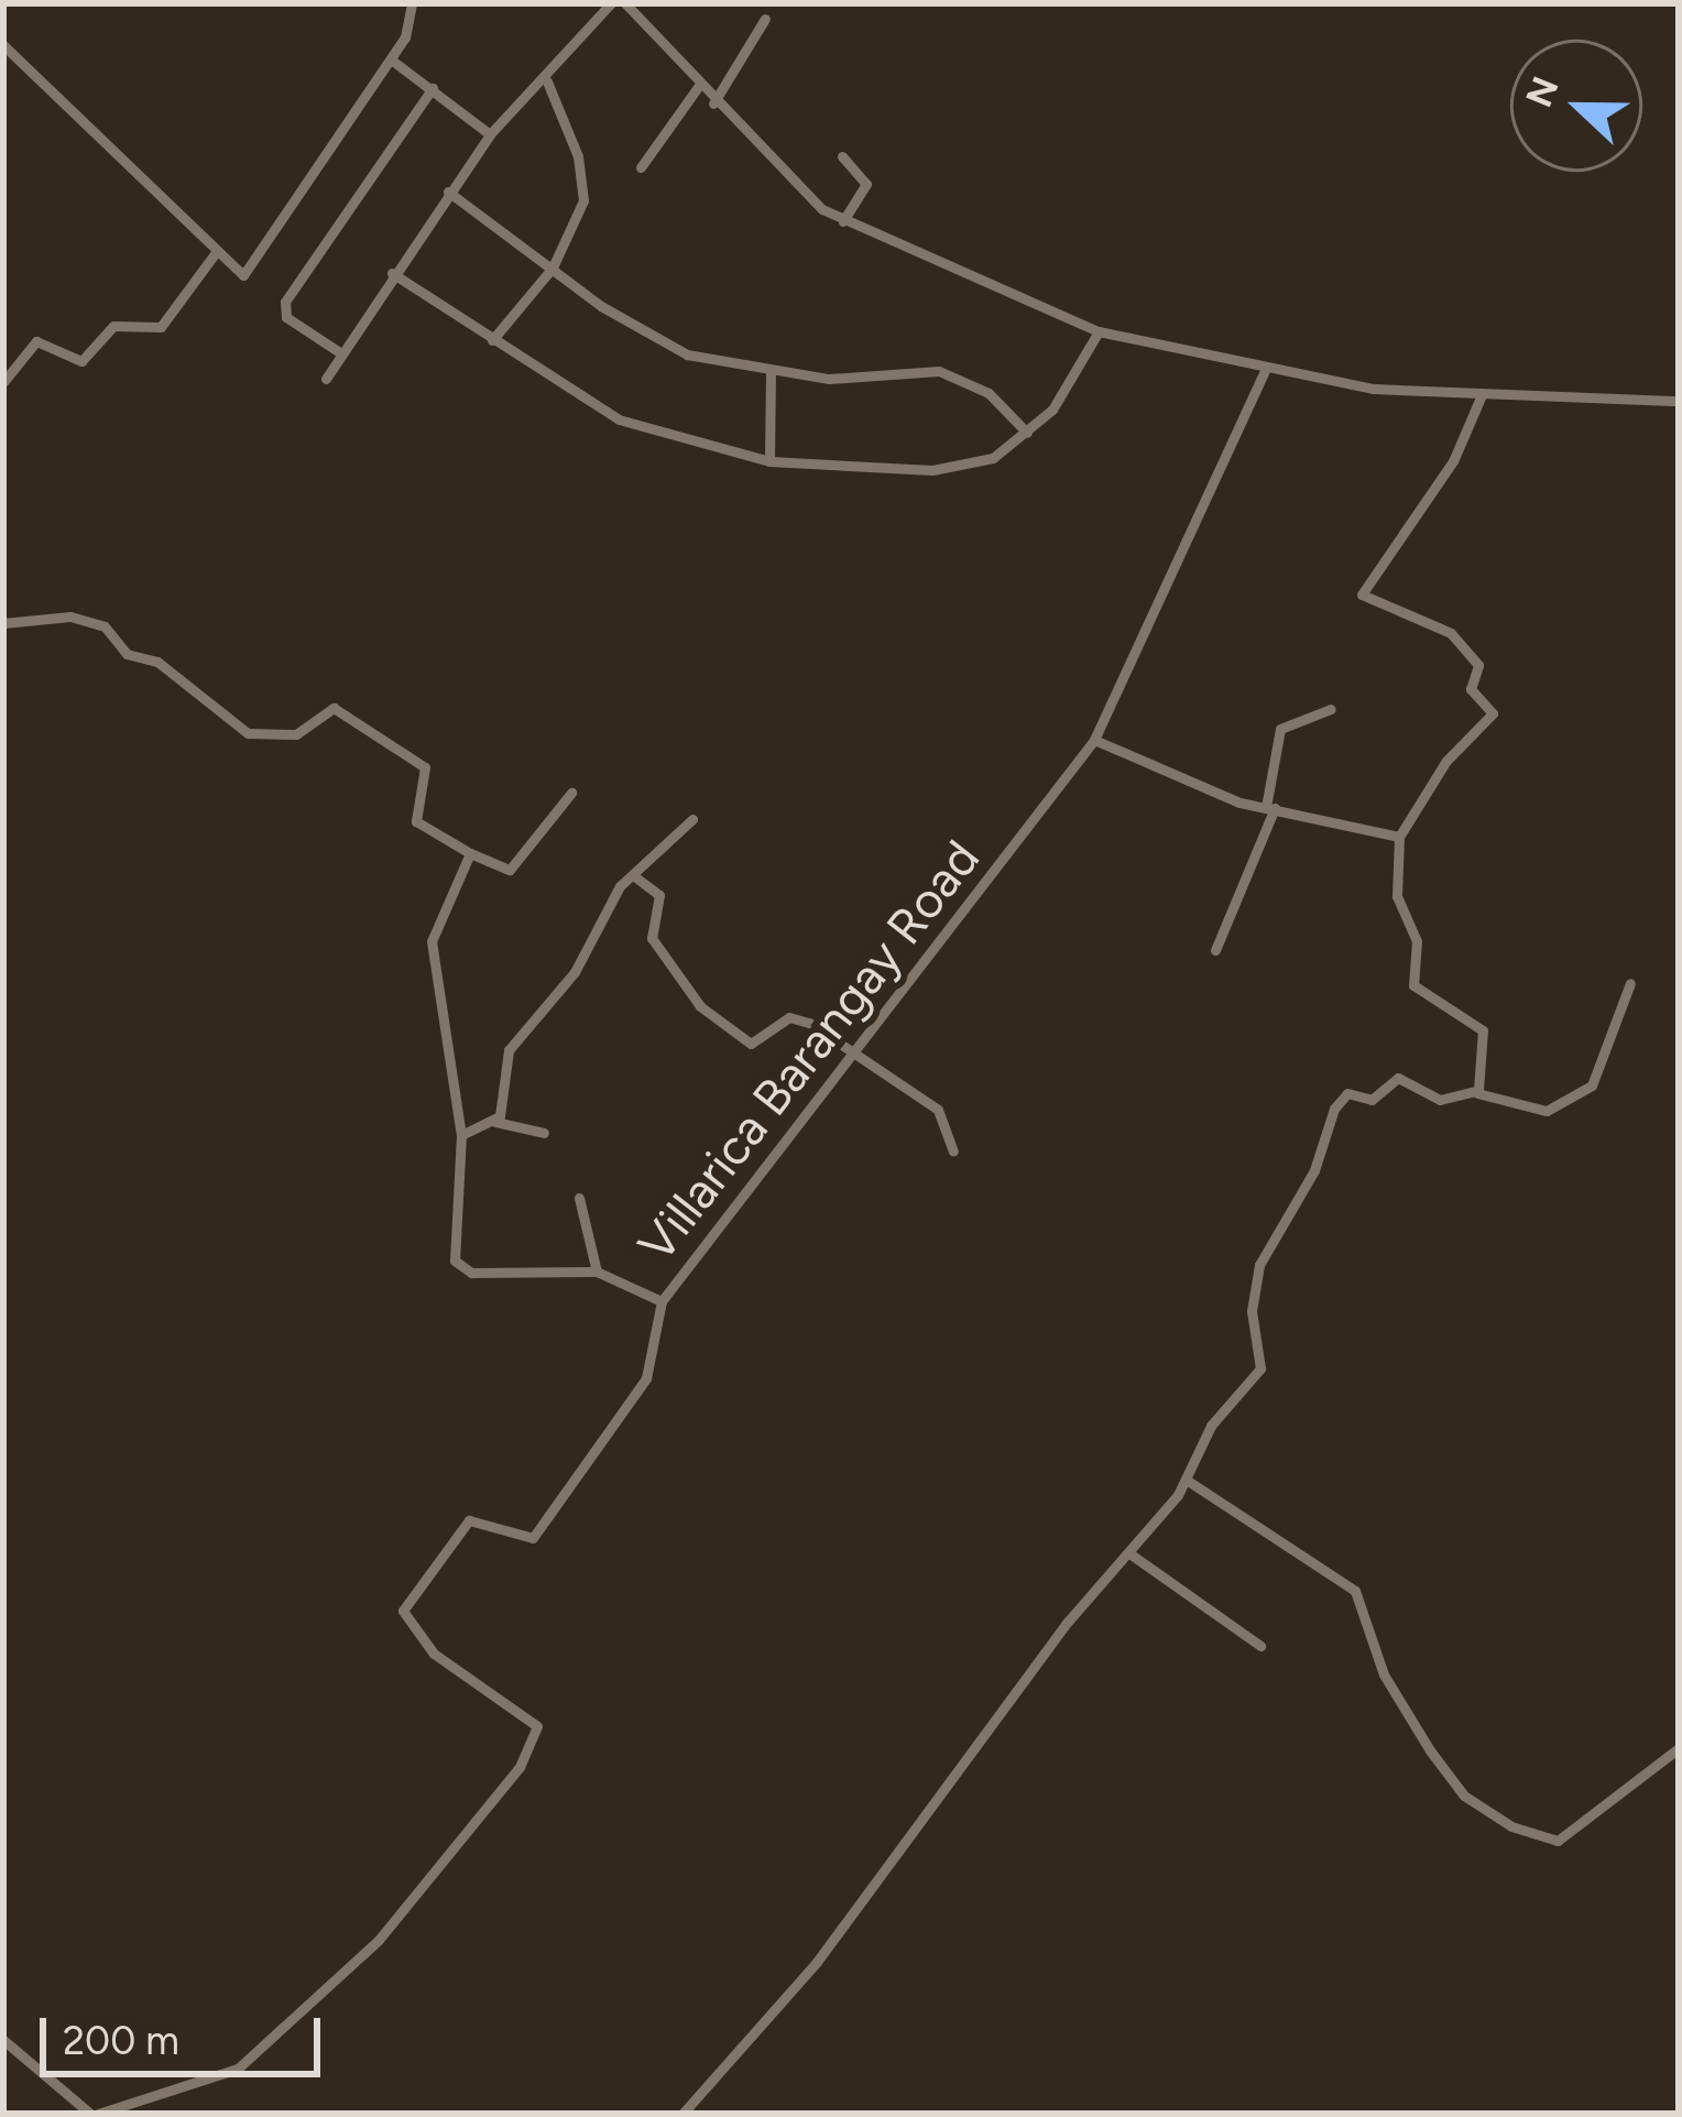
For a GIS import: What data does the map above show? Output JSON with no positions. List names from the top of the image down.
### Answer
{
  "streets": {
    "street": ["Villarica Barangay Road"]
  },
  "scale_bar": "200 m",
  "north": "left"
}
